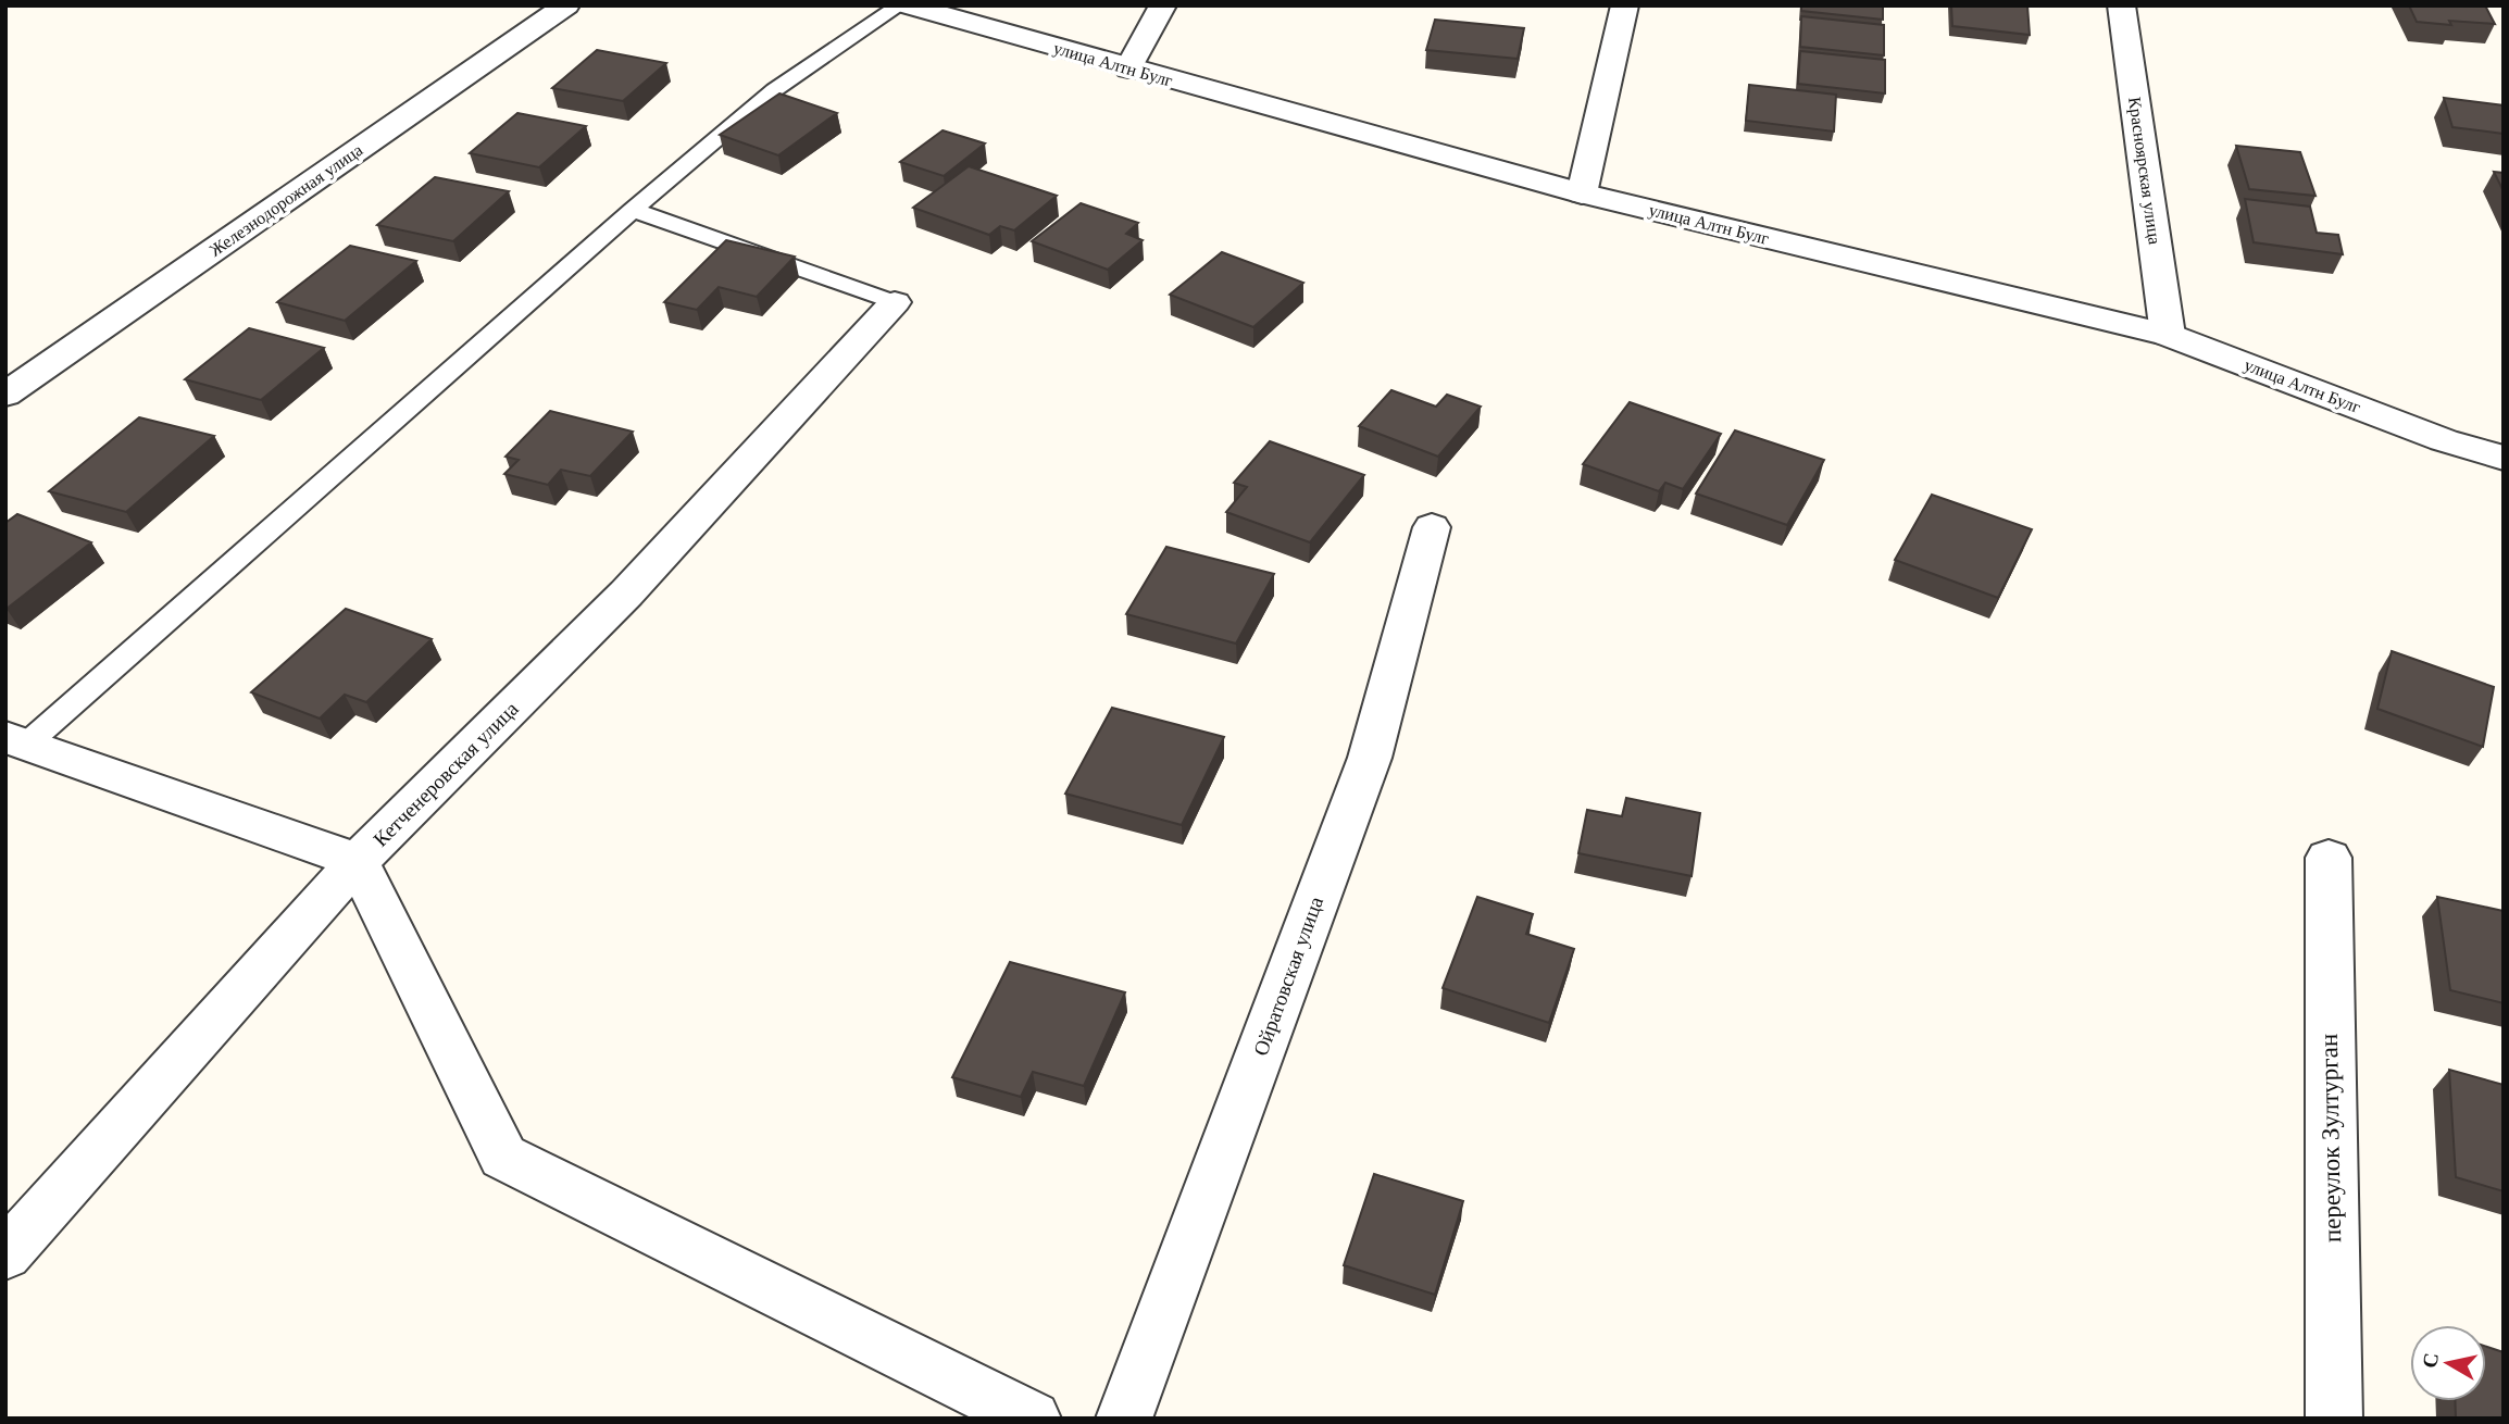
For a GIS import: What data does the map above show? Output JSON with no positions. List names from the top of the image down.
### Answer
{
  "streets": {
    "street": [
      "улица Алтн Булг",
      "Красноярская улица",
      "Железнодорожная улица",
      "Кетченеровская улица",
      "Ойратовская улица",
      "переулок Зултурган"
    ]
  },
  "crossings": [
    ["улица Алтн Булг", "Красноярская улица"]
  ],
  "north": "left"
}
